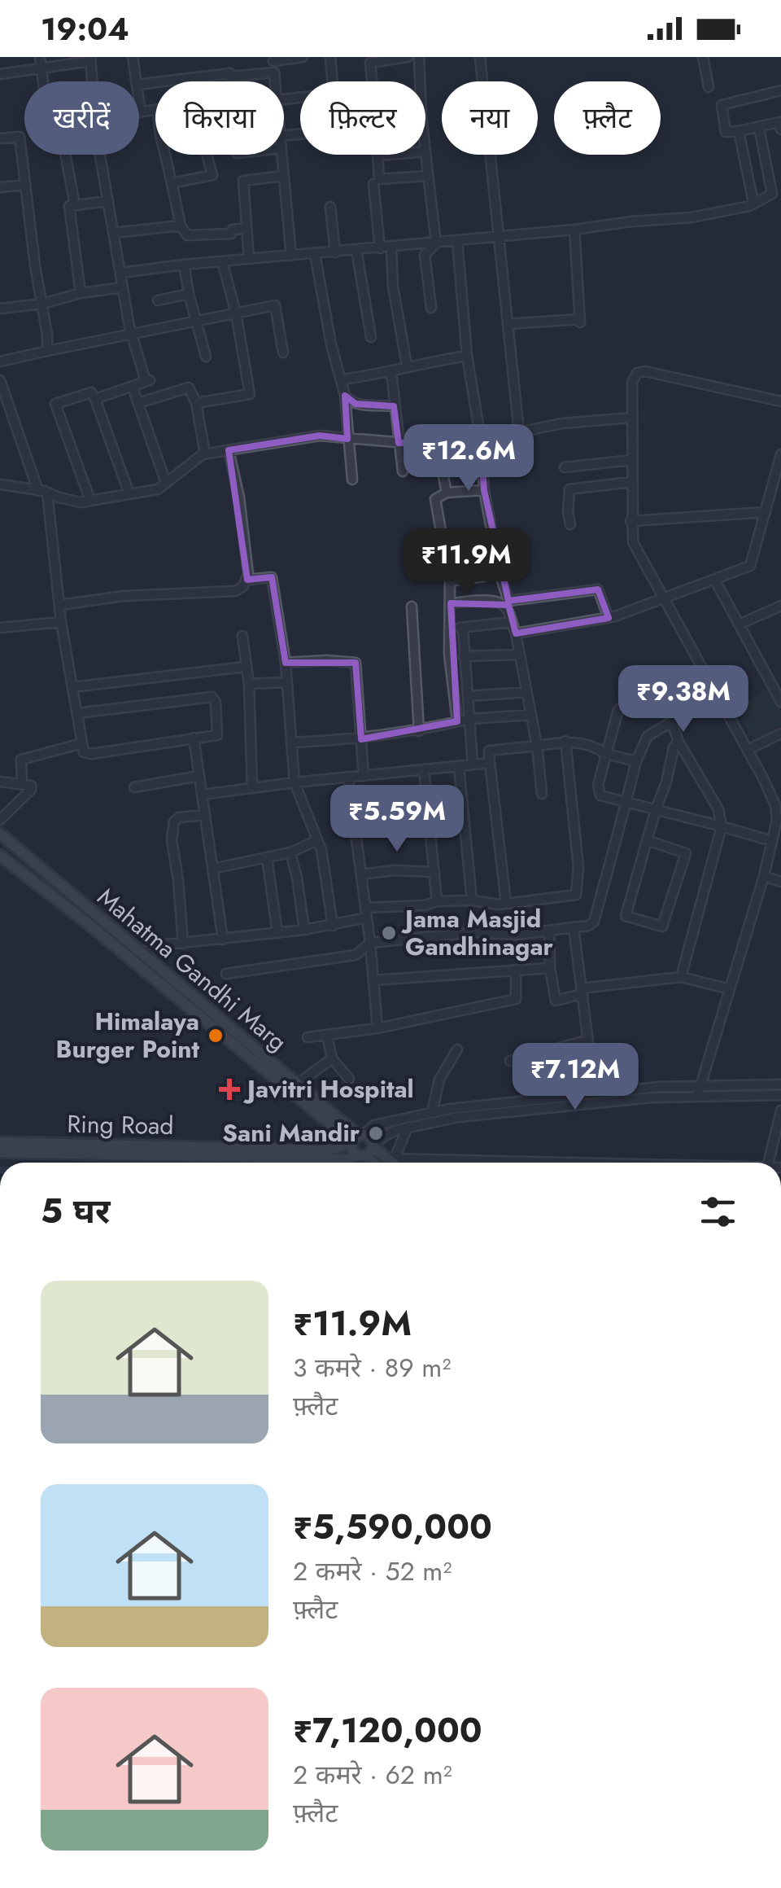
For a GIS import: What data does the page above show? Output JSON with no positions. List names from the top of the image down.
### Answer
{
  "streets": {
    "main road": ["Mahatma Gandhi Marg", "Ring Road"]
  },
  "crossings": [
    ["Mahatma Gandhi Marg", "Ring Road"]
  ],
  "places": {
    "other": ["Jama Masjid Gandhinagar", "Himalaya Burger Point", "Sani Mandir"],
    "health": ["Javitri Hospital"]
  },
  "page": {
    "status": "19:04",
    "chip": [
      "खरीदें",
      "किराया",
      "फ़िल्टर",
      "नया",
      "फ़्लैट"
    ],
    "price": [
      "₹12.6M",
      "₹11.9M",
      "₹9.38M",
      "₹5.59M",
      "₹7.12M"
    ],
    "heading": "5 घर",
    "list": [
      {
        "name": "₹11.9M",
        "note": "3 कमरे · 89 m² · फ़्लैट"
      },
      {
        "name": "₹5,590,000",
        "note": "2 कमरे · 52 m² · फ़्लैट"
      },
      {
        "name": "₹7,120,000",
        "note": "2 कमरे · 62 m² · फ़्लैट"
      }
    ]
  }
}
